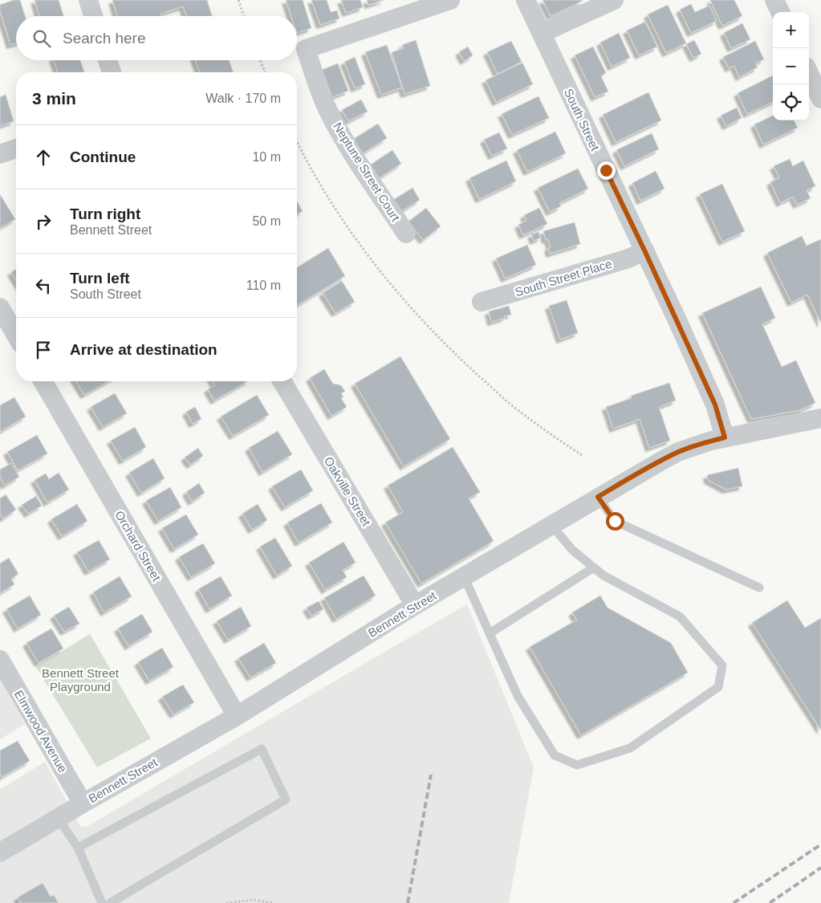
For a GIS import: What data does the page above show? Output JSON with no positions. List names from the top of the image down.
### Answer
{
  "streets": {
    "street": [
      "South Street",
      "Neptune Street Court",
      "South Street Place",
      "Oakville Street",
      "Orchard Street",
      "Bennett Street",
      "Elmwood Avenue"
    ]
  },
  "crossings": [
    ["South Street", "South Street Place"],
    ["South Street", "Bennett Street"],
    ["Oakville Street", "Bennett Street"],
    ["Orchard Street", "Bennett Street"],
    ["Bennett Street", "Elmwood Avenue"]
  ],
  "parks": ["Bennett Street Playground"],
  "page": {
    "map_buttons": ["+", "−"],
    "search": "Search here",
    "heading": ["3 min", "Walk · 170 m"],
    "list": [
      ["Continue", "10 m"],
      ["Turn right", "Bennett Street", "50 m"],
      ["Turn left", "South Street", "110 m"],
      "Arrive at destination"
    ]
  }
}
